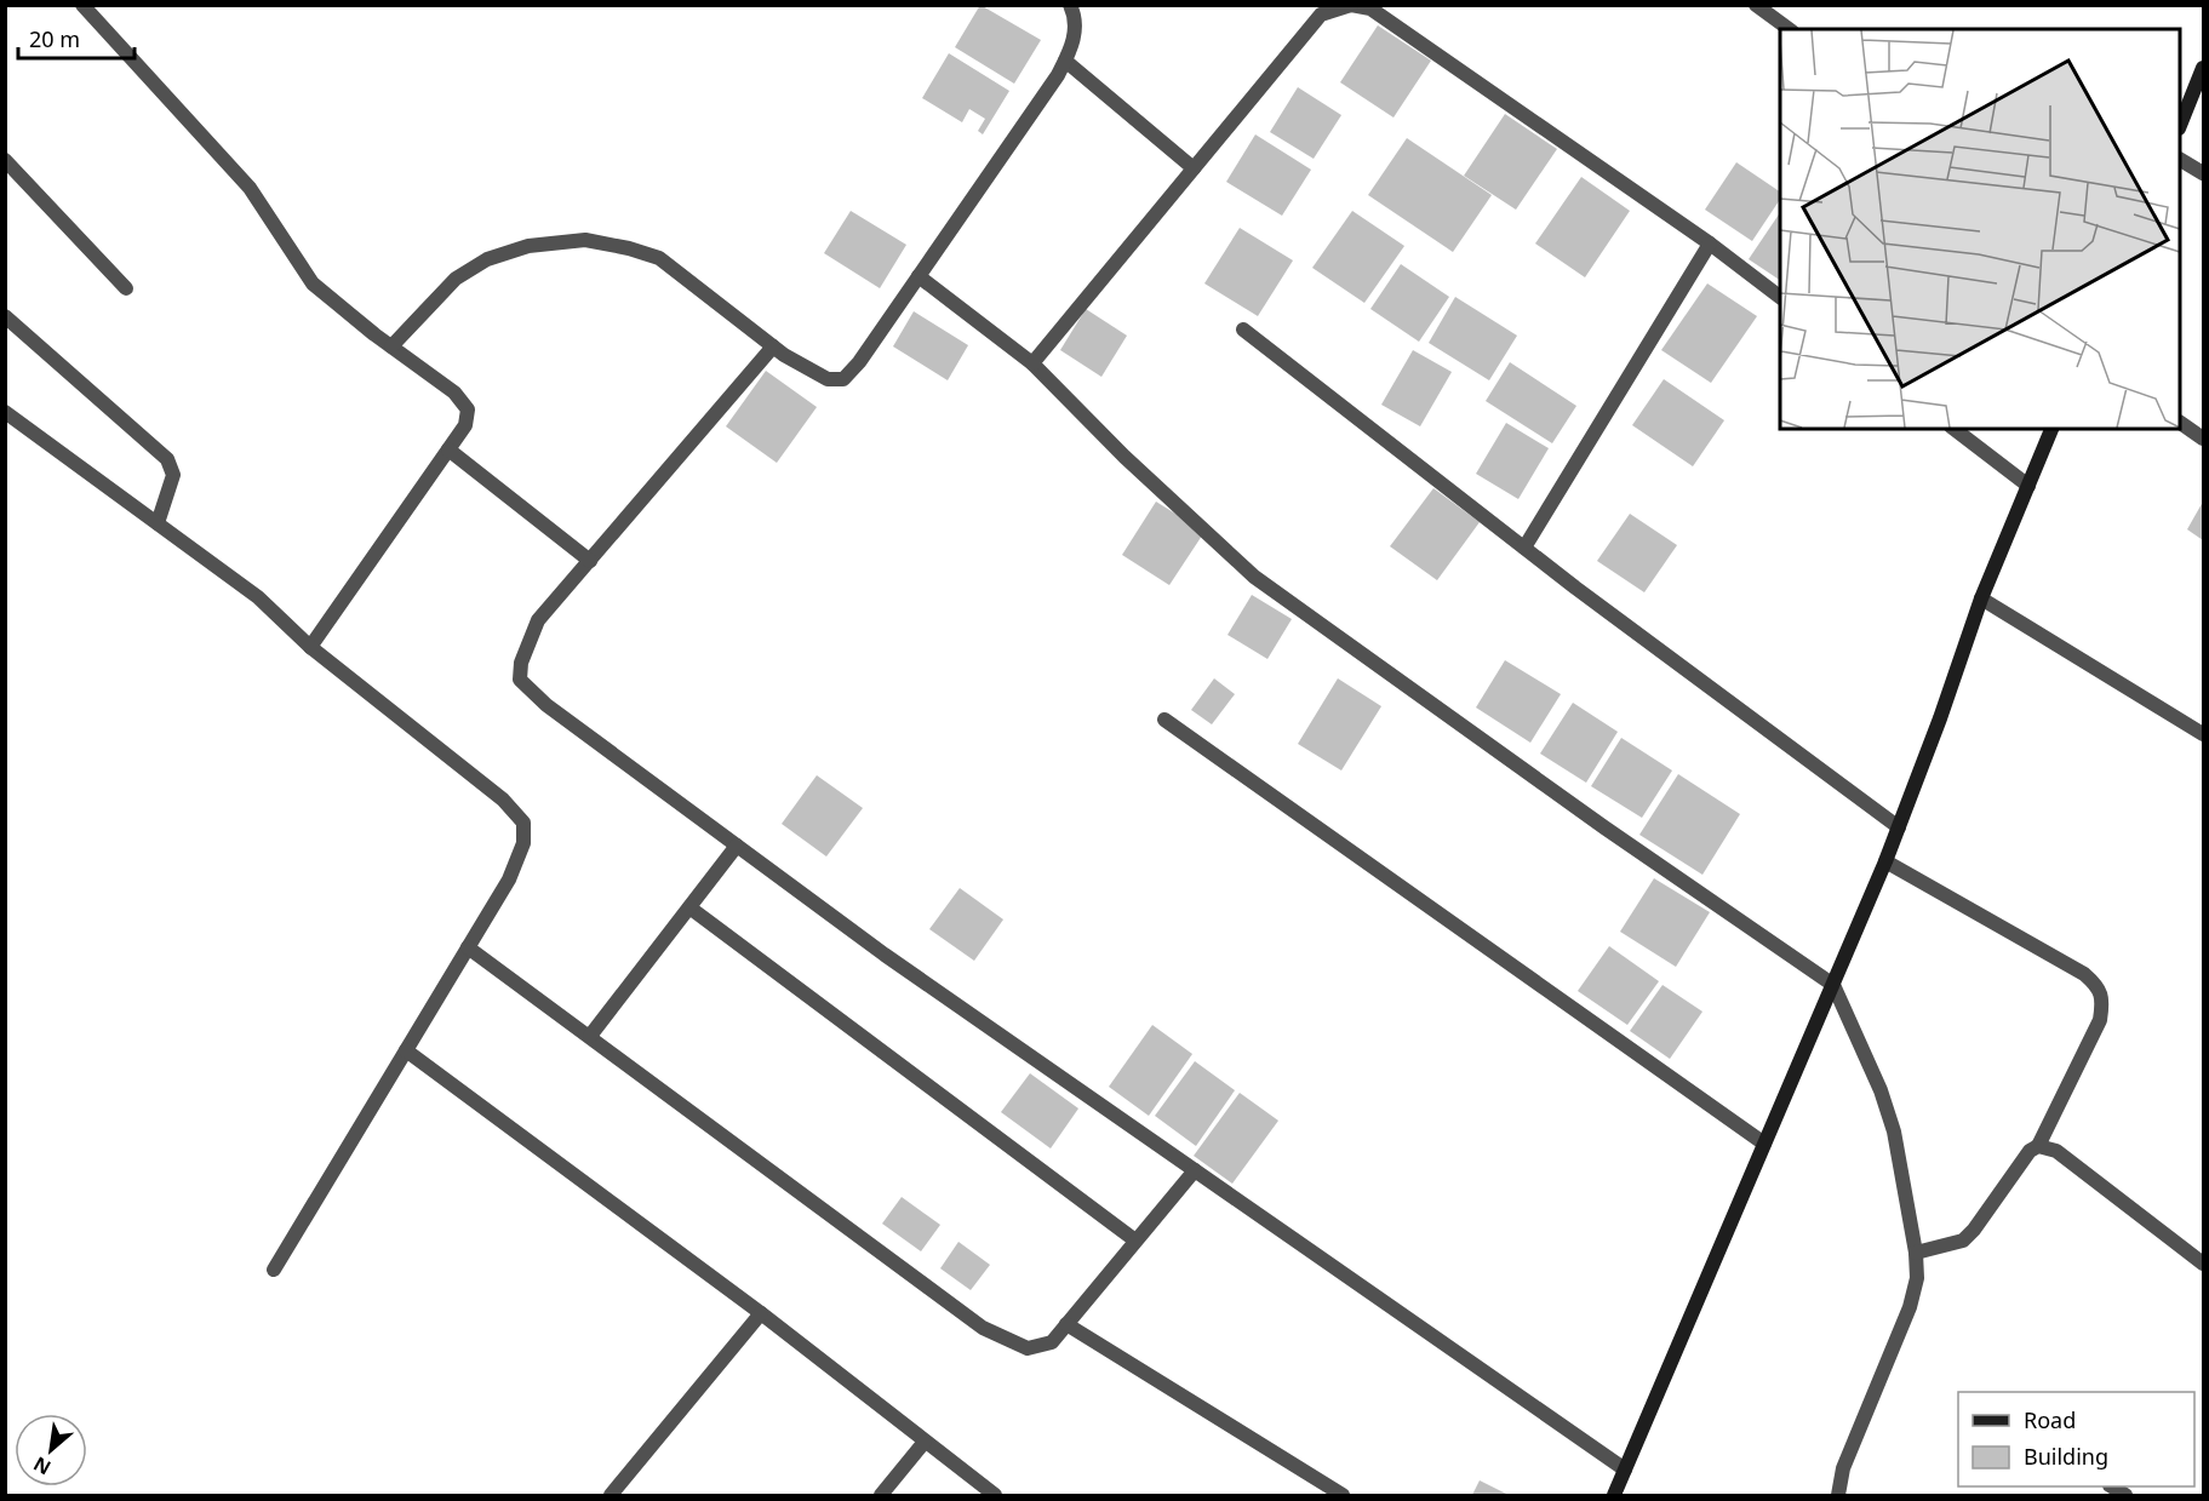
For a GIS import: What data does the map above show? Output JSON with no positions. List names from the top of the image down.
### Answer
{
  "legend": ["Road", "Building"],
  "scale_bar": "20 m",
  "north": "bottom left"
}
